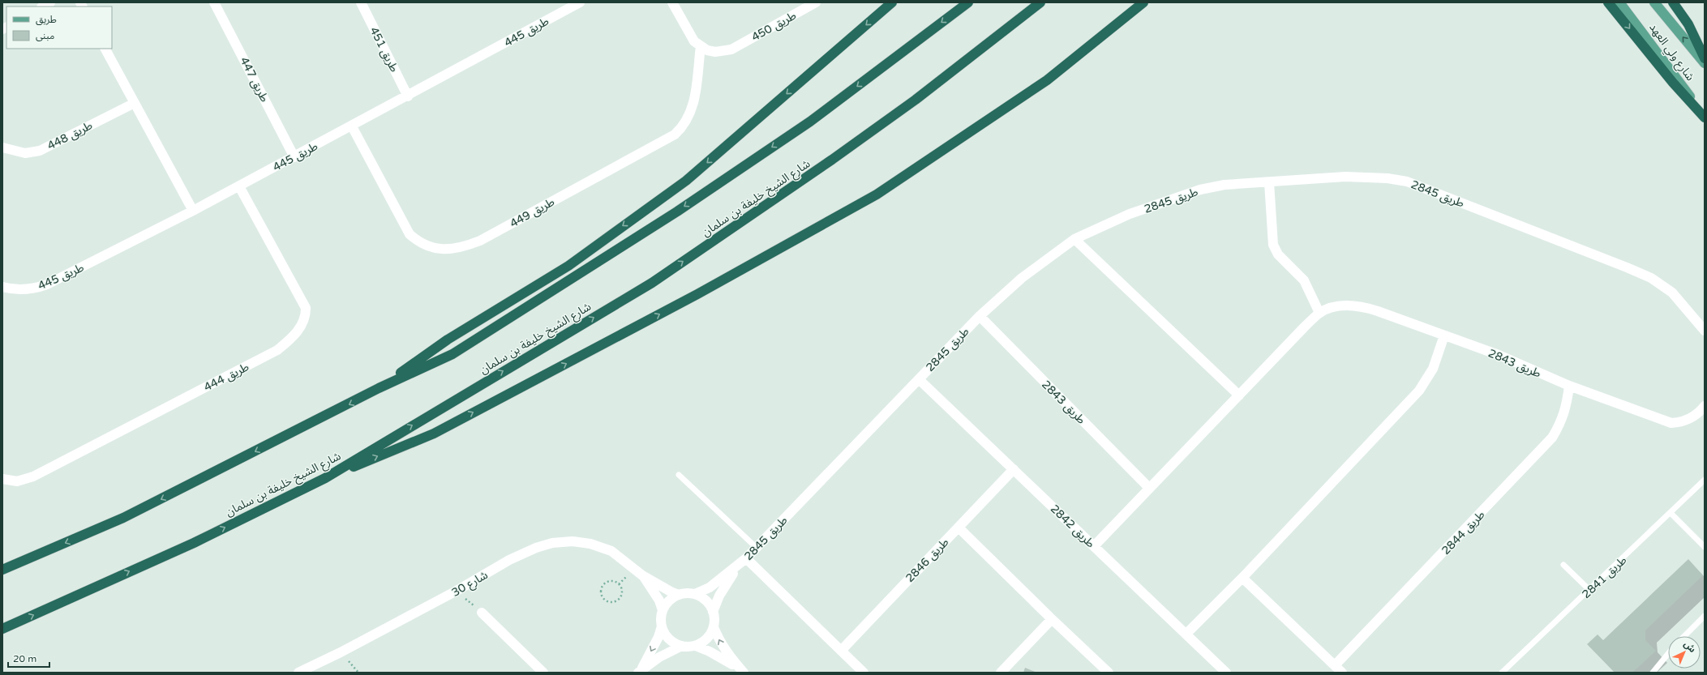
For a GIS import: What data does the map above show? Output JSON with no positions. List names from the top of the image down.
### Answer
{
  "streets": {
    "highway": ["شارع الشيخ خليفة بن سلمان"],
    "main road": ["شارع ولي العهد"],
    "street": [
      "طريق 450",
      "طريق 445",
      "طريق 451",
      "طريق 447",
      "طريق 448",
      "طريق 2845",
      "طريق 449",
      "طريق 2843",
      "طريق 444",
      "طريق 2842",
      "طريق 2844",
      "طريق 2846",
      "شارع 30"
    ],
    "lane": ["طريق 2841"]
  },
  "crossings": [
    ["طريق 450", "طريق 449"],
    ["طريق 445", "طريق 451"],
    ["طريق 445", "طريق 447"],
    ["طريق 445", "طريق 449"],
    ["طريق 445", "طريق 444"],
    ["طريق 2845", "طريق 2843"],
    ["طريق 2845", "طريق 2842"],
    ["طريق 2845", "شارع 30"],
    ["طريق 2843", "طريق 2842"],
    ["طريق 2843", "طريق 2844"],
    ["طريق 2842", "طريق 2846"]
  ],
  "legend": ["طريق", "مبنى"],
  "scale_bar": "20 m",
  "north": "top right"
}
